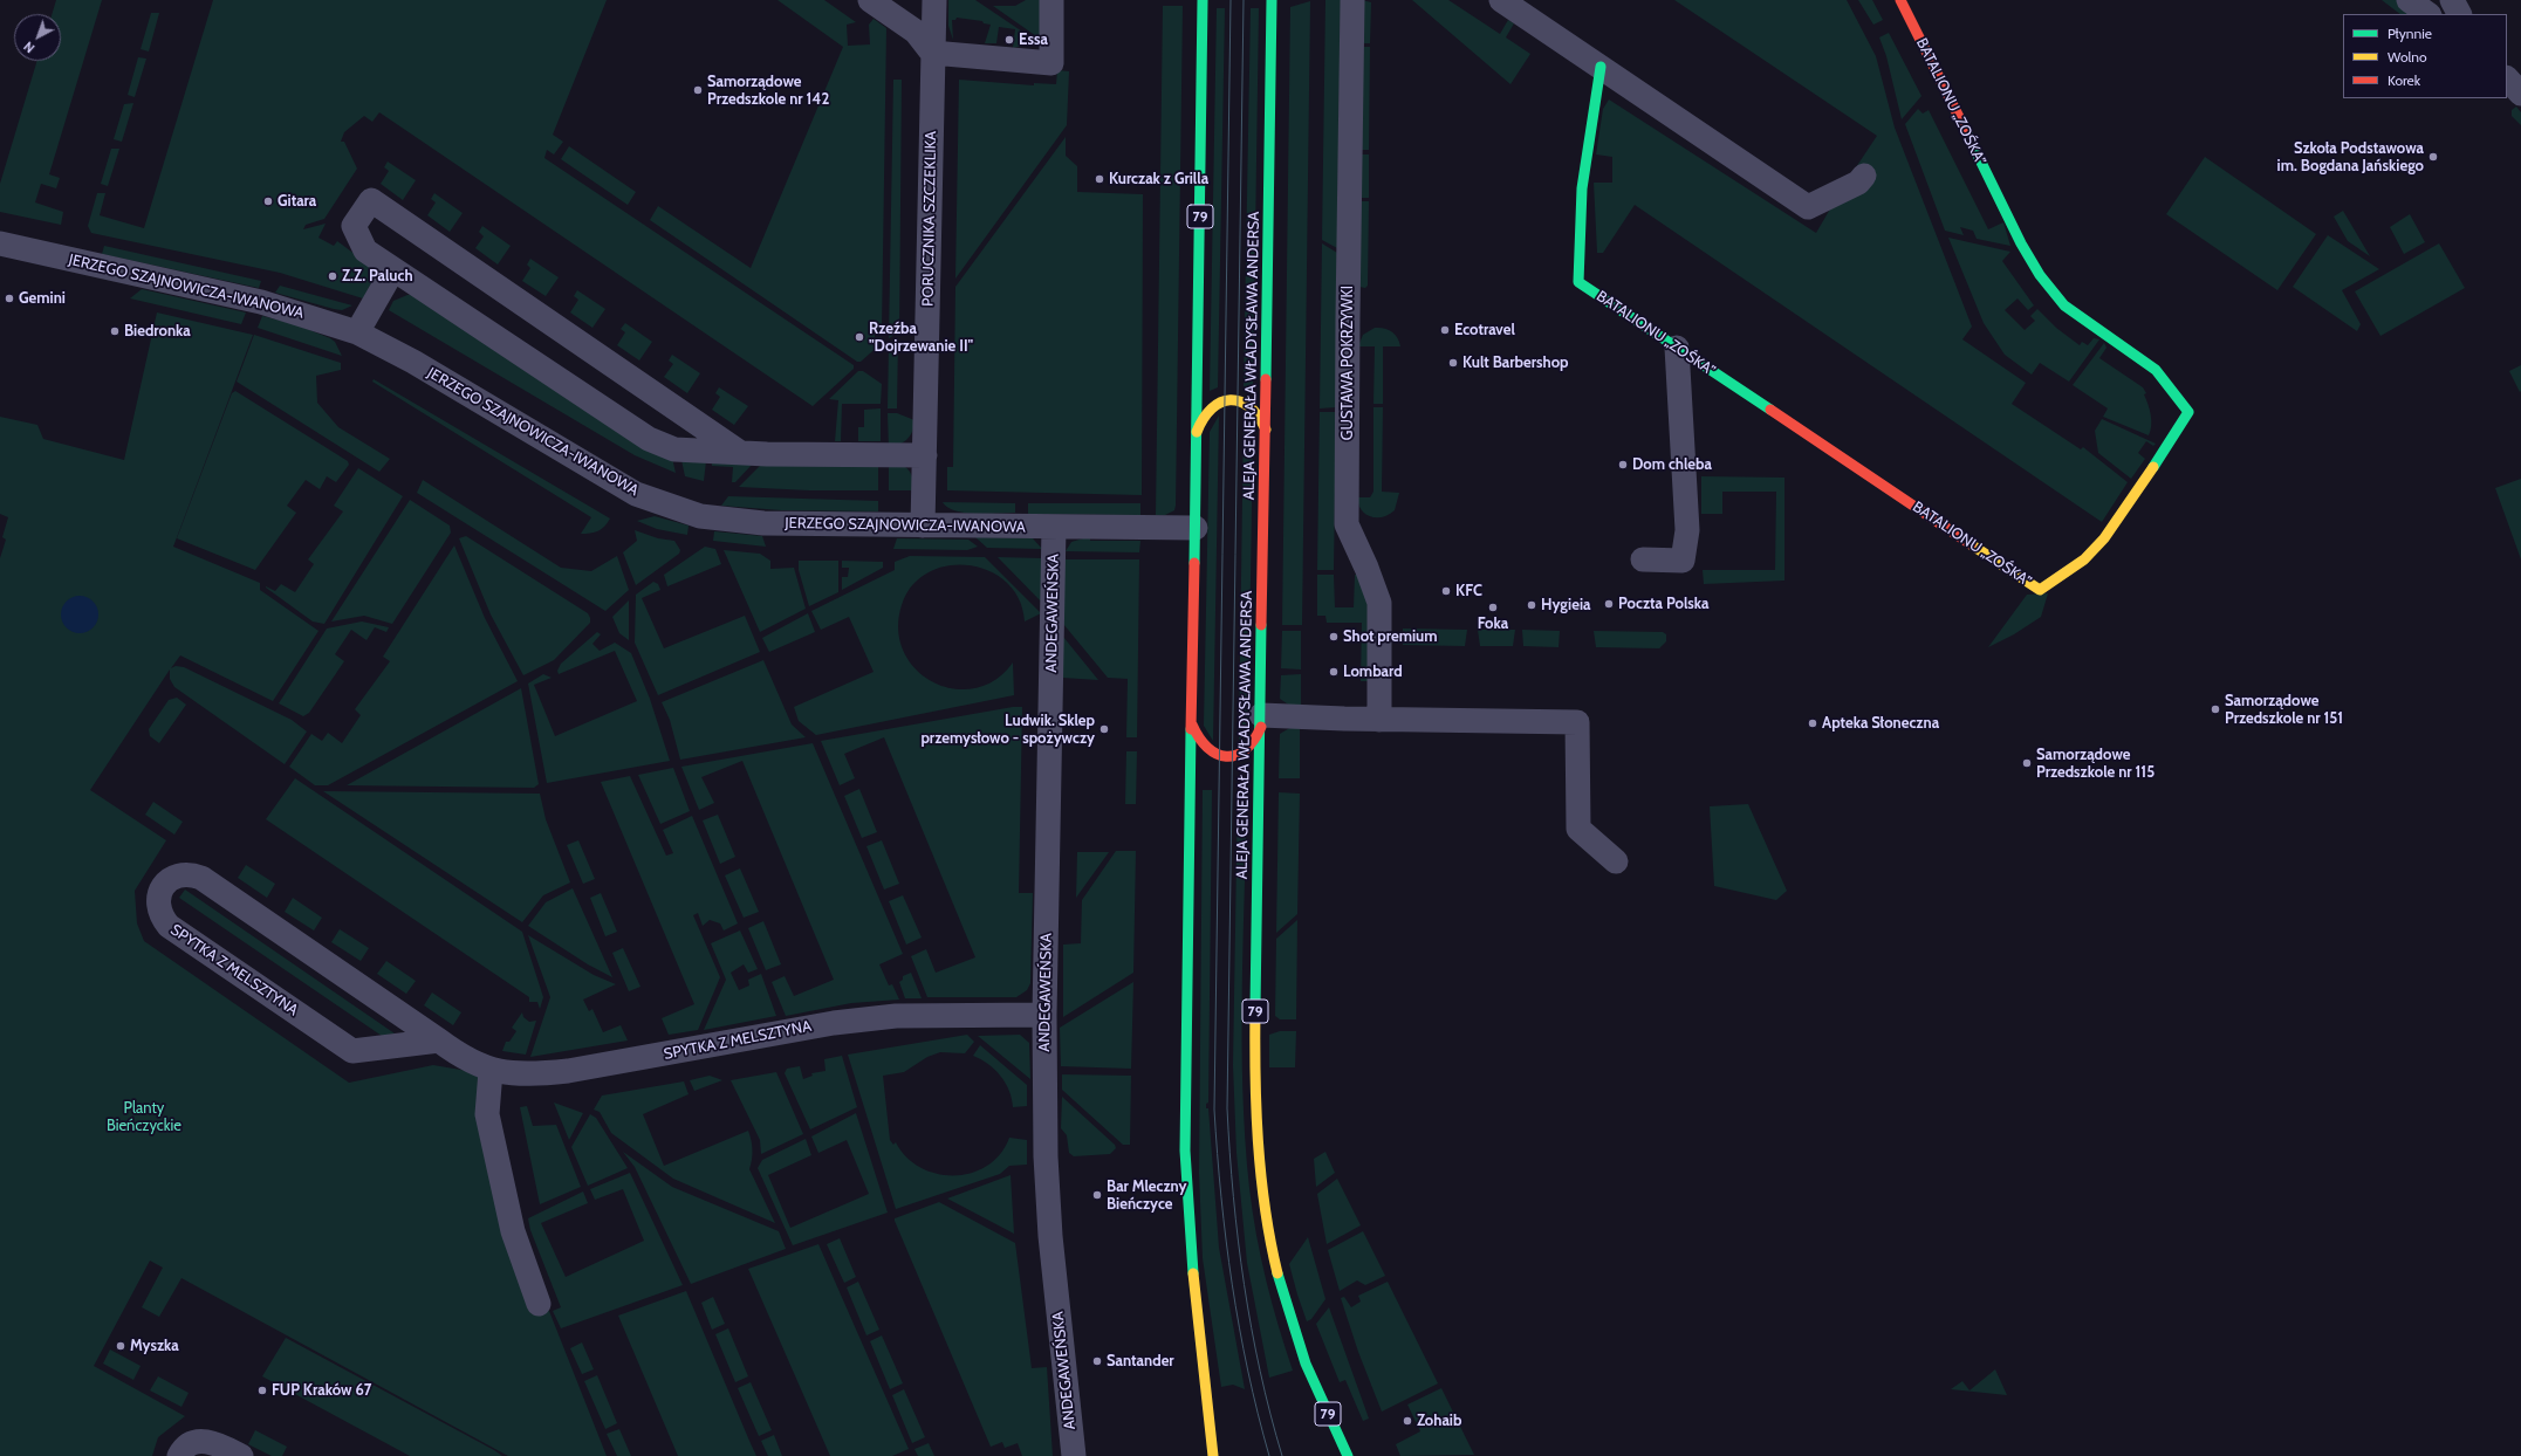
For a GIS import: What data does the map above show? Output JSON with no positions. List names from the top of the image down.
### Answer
{
  "streets": {
    "main road": ["BATALIONU „ZOŚKA”", "79", "ALEJA GENERAŁA WŁADYSŁAWA ANDERSA"],
    "street": [
      "PORUCZNIKA SZCZEKLIKA",
      "JERZEGO SZAJNOWICZA-IWANOWA",
      "GUSTAWA POKRZYWKI",
      "ANDEGAWEŃSKA",
      "SPYTKA Z MELSZTYNA"
    ]
  },
  "crossings": [
    ["79", "JERZEGO SZAJNOWICZA-IWANOWA"],
    ["PORUCZNIKA SZCZEKLIKA", "JERZEGO SZAJNOWICZA-IWANOWA"],
    ["JERZEGO SZAJNOWICZA-IWANOWA", "ANDEGAWEŃSKA"],
    ["ANDEGAWEŃSKA", "SPYTKA Z MELSZTYNA"]
  ],
  "parks": ["Planty Bieńczyckie"],
  "places": [
    "Essa",
    "Samorządowe Przedszkole nr 142",
    "Szkoła Podstawowa im. Bogdana Jańskiego",
    "Kurczak z Grilla",
    "Gitara",
    "Z.Z. Paluch",
    "Gemini",
    "Ecotravel",
    "Biedronka",
    "Rzeźba \"Dojrzewanie II\"",
    "Kult Barbershop",
    "Dom chleba",
    "KFC",
    "Poczta Polska",
    "Hygieia",
    "Foka",
    "Shot premium",
    "Lombard",
    "Samorządowe Przedszkole nr 151",
    "Apteka Słoneczna",
    "Ludwik. Sklep przemysłowo - spożywczy",
    "Samorządowe Przedszkole nr 115",
    "Bar Mleczny Bieńczyce",
    "Myszka",
    "Santander",
    "FUP Kraków 67",
    "Zohaib"
  ],
  "legend": ["Płynnie", "Wolno", "Korek"],
  "north": "bottom left"
}
